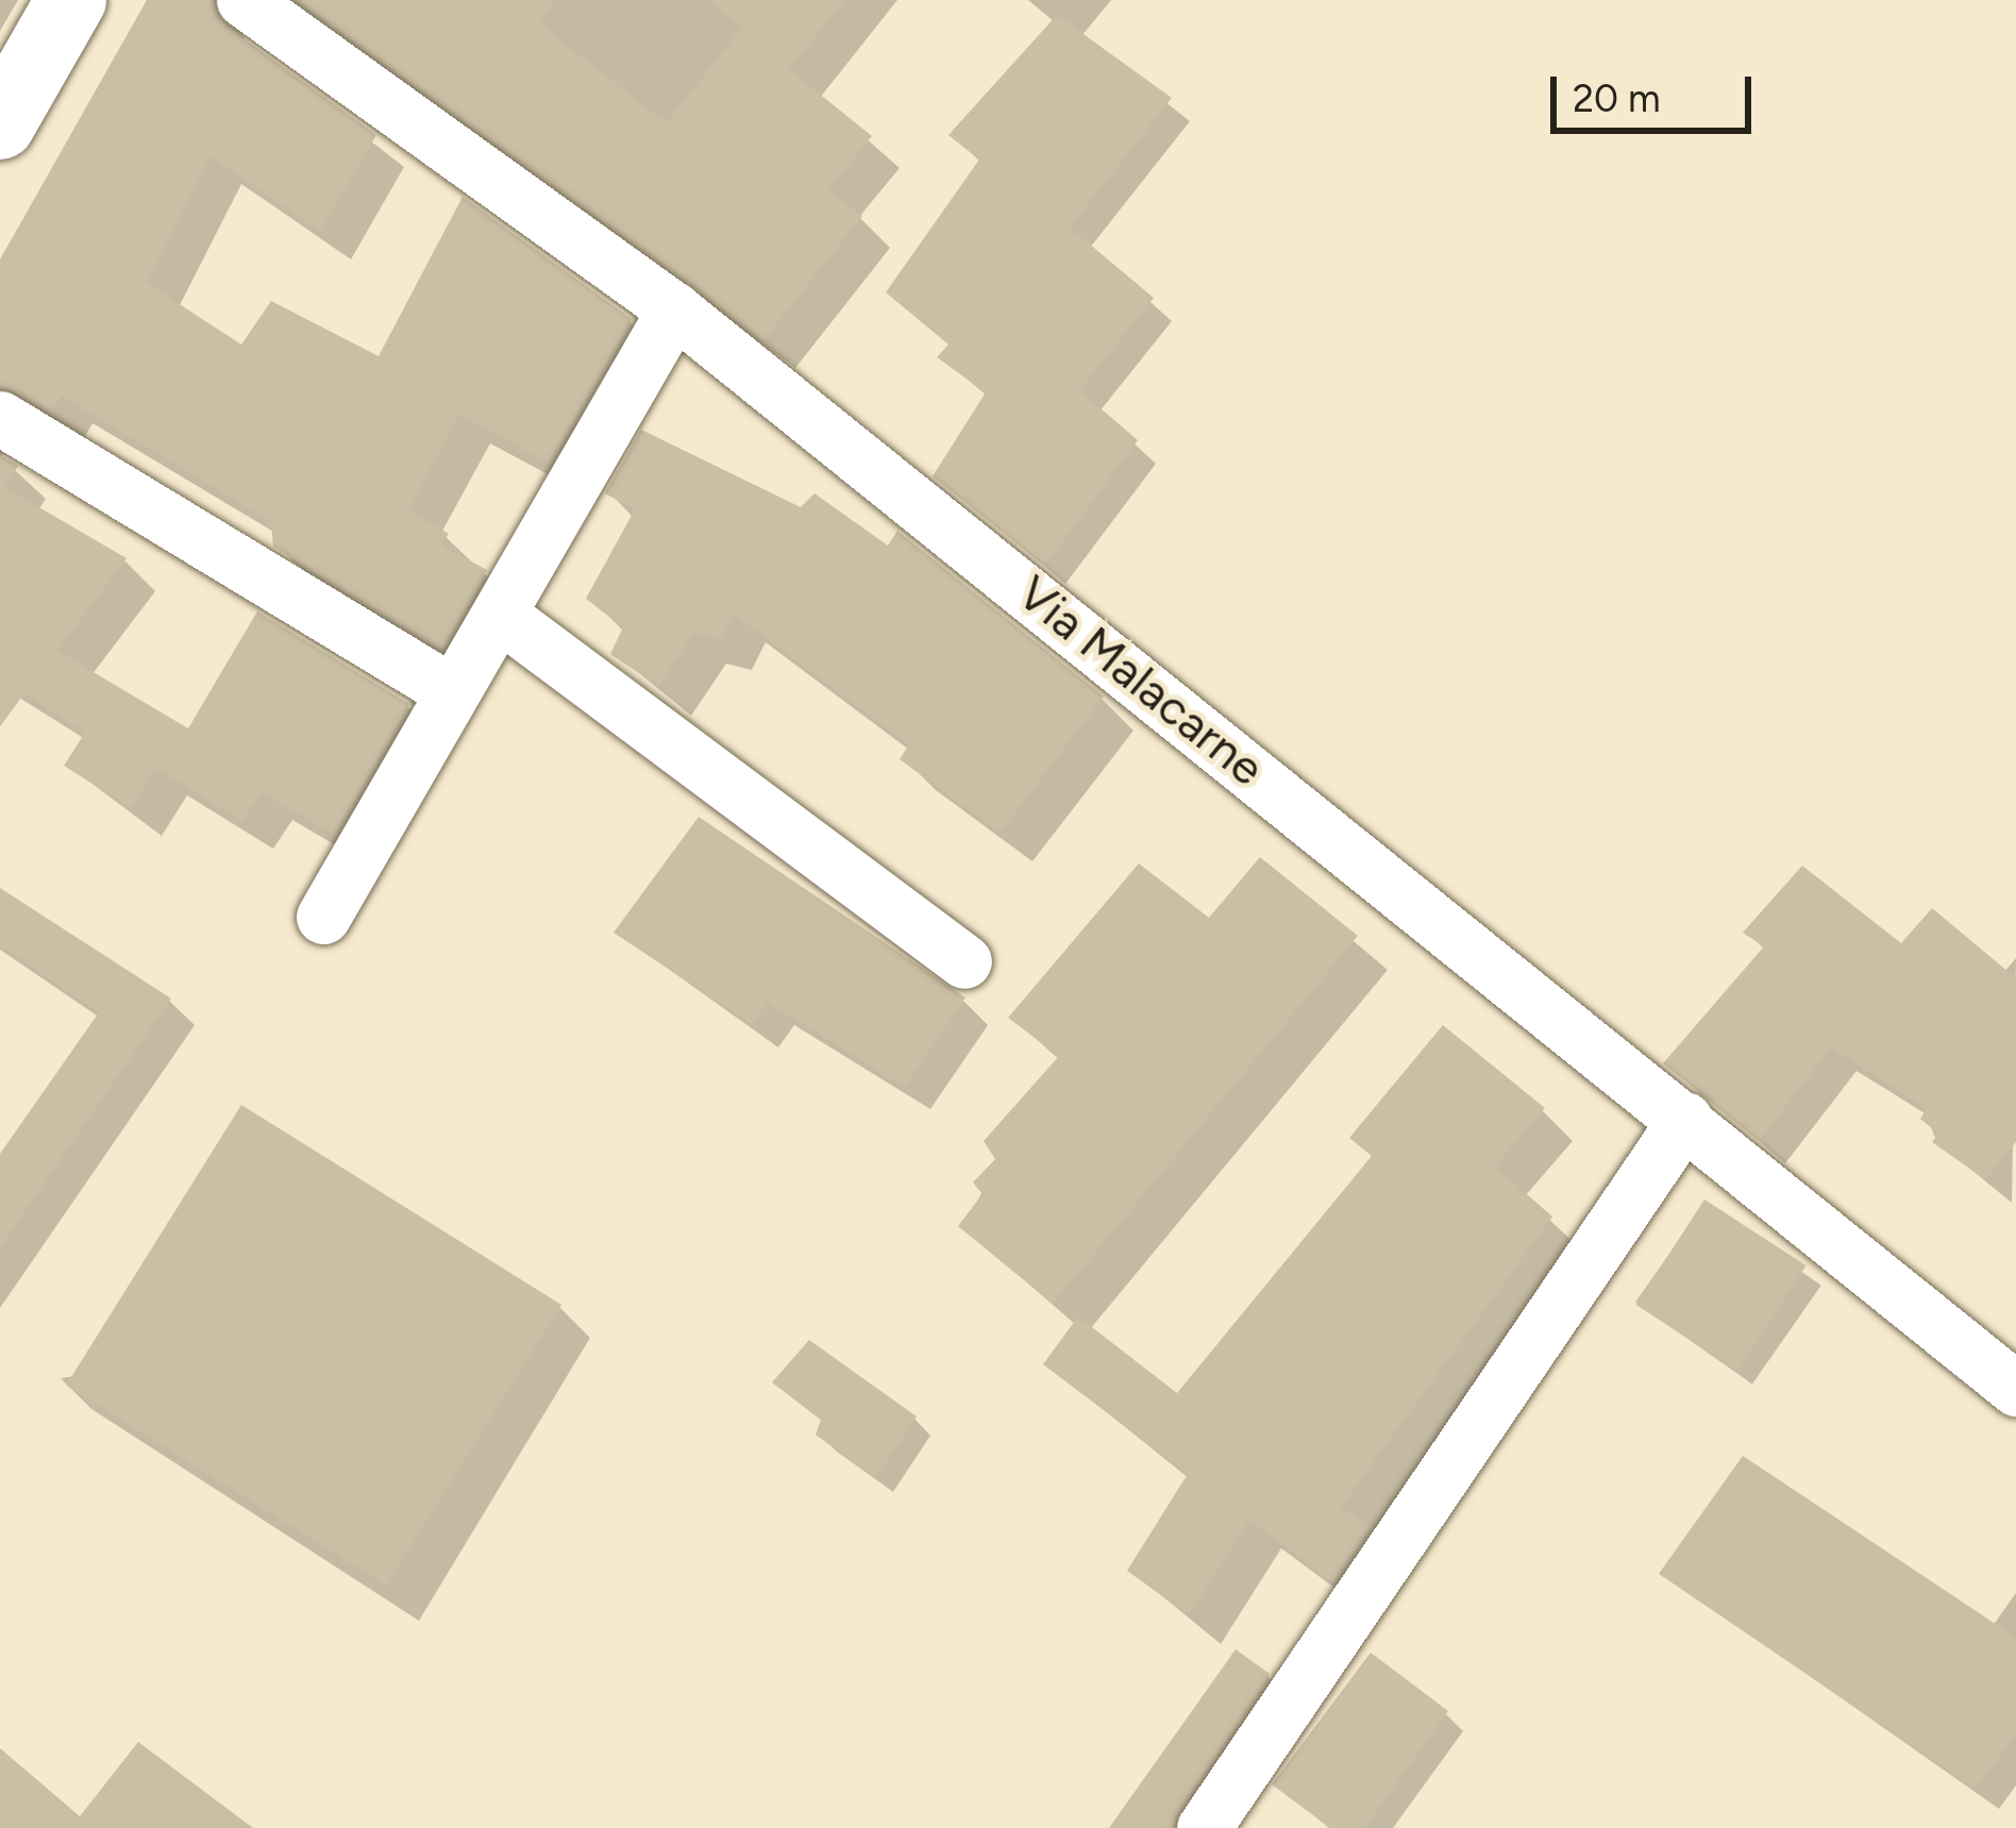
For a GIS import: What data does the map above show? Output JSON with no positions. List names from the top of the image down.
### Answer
{
  "streets": {
    "street": ["Via Malacarne"]
  },
  "scale_bar": "20 m"
}
